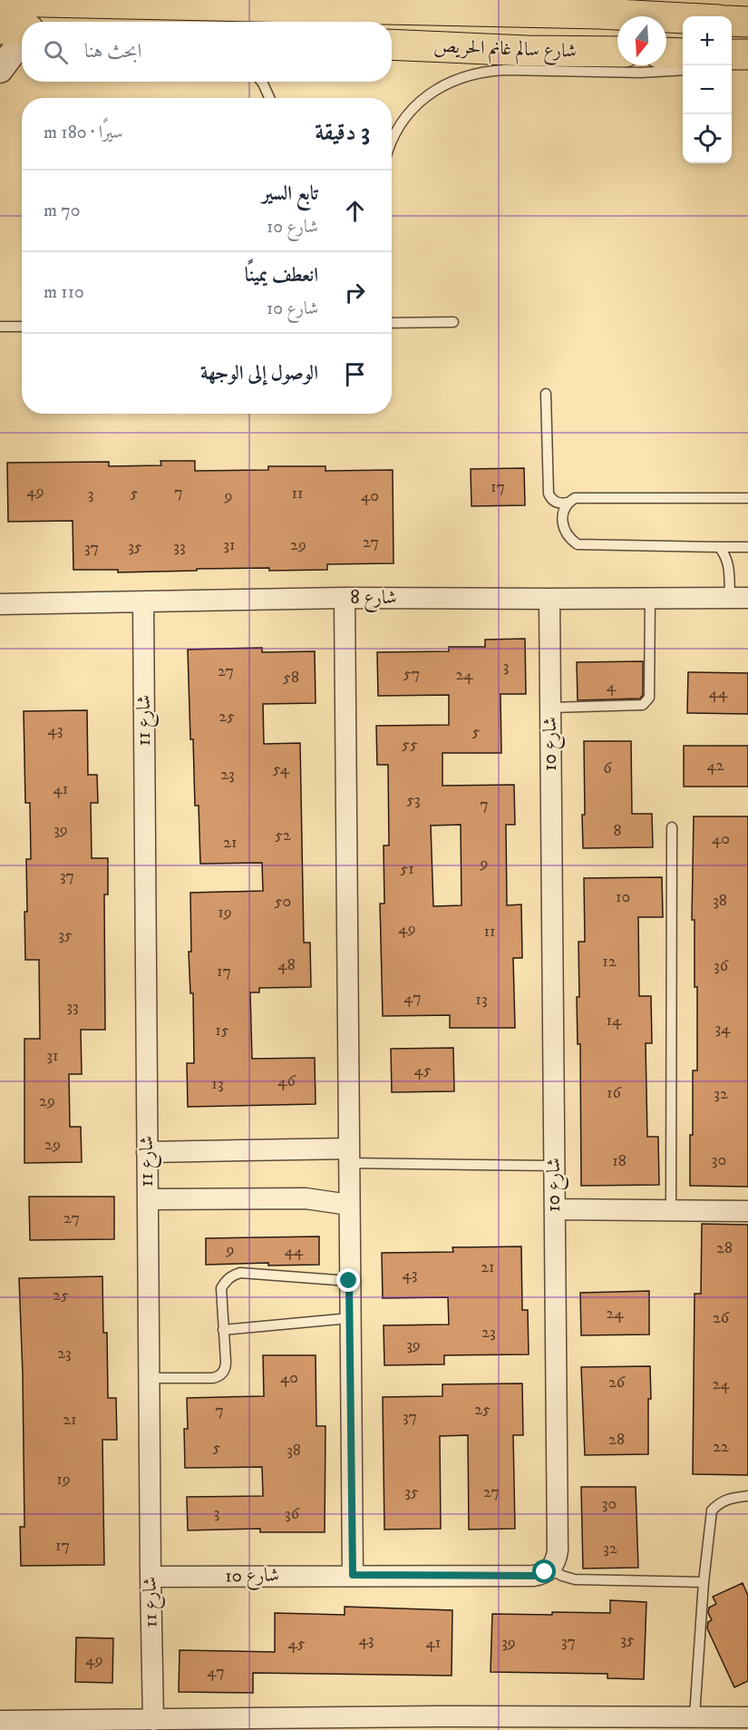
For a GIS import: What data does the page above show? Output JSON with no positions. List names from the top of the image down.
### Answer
{
  "streets": {
    "main road": ["شارع سالم غانم الحريص"],
    "street": ["شارع 8", "شارع 11", "شارع 10"]
  },
  "crossings": [
    ["شارع 8", "شارع 11"],
    ["شارع 8", "شارع 10"],
    ["شارع 11", "شارع 10"]
  ],
  "house_numbers": [
    "17",
    "49",
    "7",
    "5",
    "11",
    "3",
    "9",
    "40",
    "27",
    "31",
    "29",
    "35",
    "33",
    "37",
    "3",
    "27",
    "57",
    "24",
    "58",
    "4",
    "44",
    "25",
    "43",
    "5",
    "55",
    "42",
    "6",
    "54",
    "23",
    "41",
    "53",
    "7",
    "39",
    "8",
    "52",
    "40",
    "21",
    "9",
    "51",
    "37",
    "10",
    "38",
    "50",
    "19",
    "49",
    "11",
    "35",
    "12",
    "48",
    "36",
    "17",
    "47",
    "13",
    "33",
    "14",
    "34",
    "15",
    "31",
    "45",
    "46",
    "13",
    "16",
    "32",
    "29",
    "29",
    "30",
    "18",
    "27",
    "28",
    "9",
    "44",
    "21",
    "43",
    "25",
    "24",
    "26",
    "23",
    "39",
    "23",
    "40",
    "26",
    "24",
    "25",
    "7",
    "37",
    "21",
    "28",
    "22",
    "5",
    "38",
    "19",
    "35",
    "27",
    "30",
    "3",
    "36",
    "17",
    "32",
    "43",
    "35",
    "37",
    "41",
    "39",
    "45",
    "49",
    "47"
  ],
  "north": "bottom",
  "page": {
    "map_buttons": ["+", "−"],
    "search": "ابحث هنا",
    "heading": ["3 دقيقة", "سيرًا · 180 m"],
    "list": [
      ["تابع السير", "شارع 10", "70 m"],
      ["انعطف يمينًا", "شارع 10", "110 m"],
      "الوصول إلى الوجهة"
    ]
  }
}
